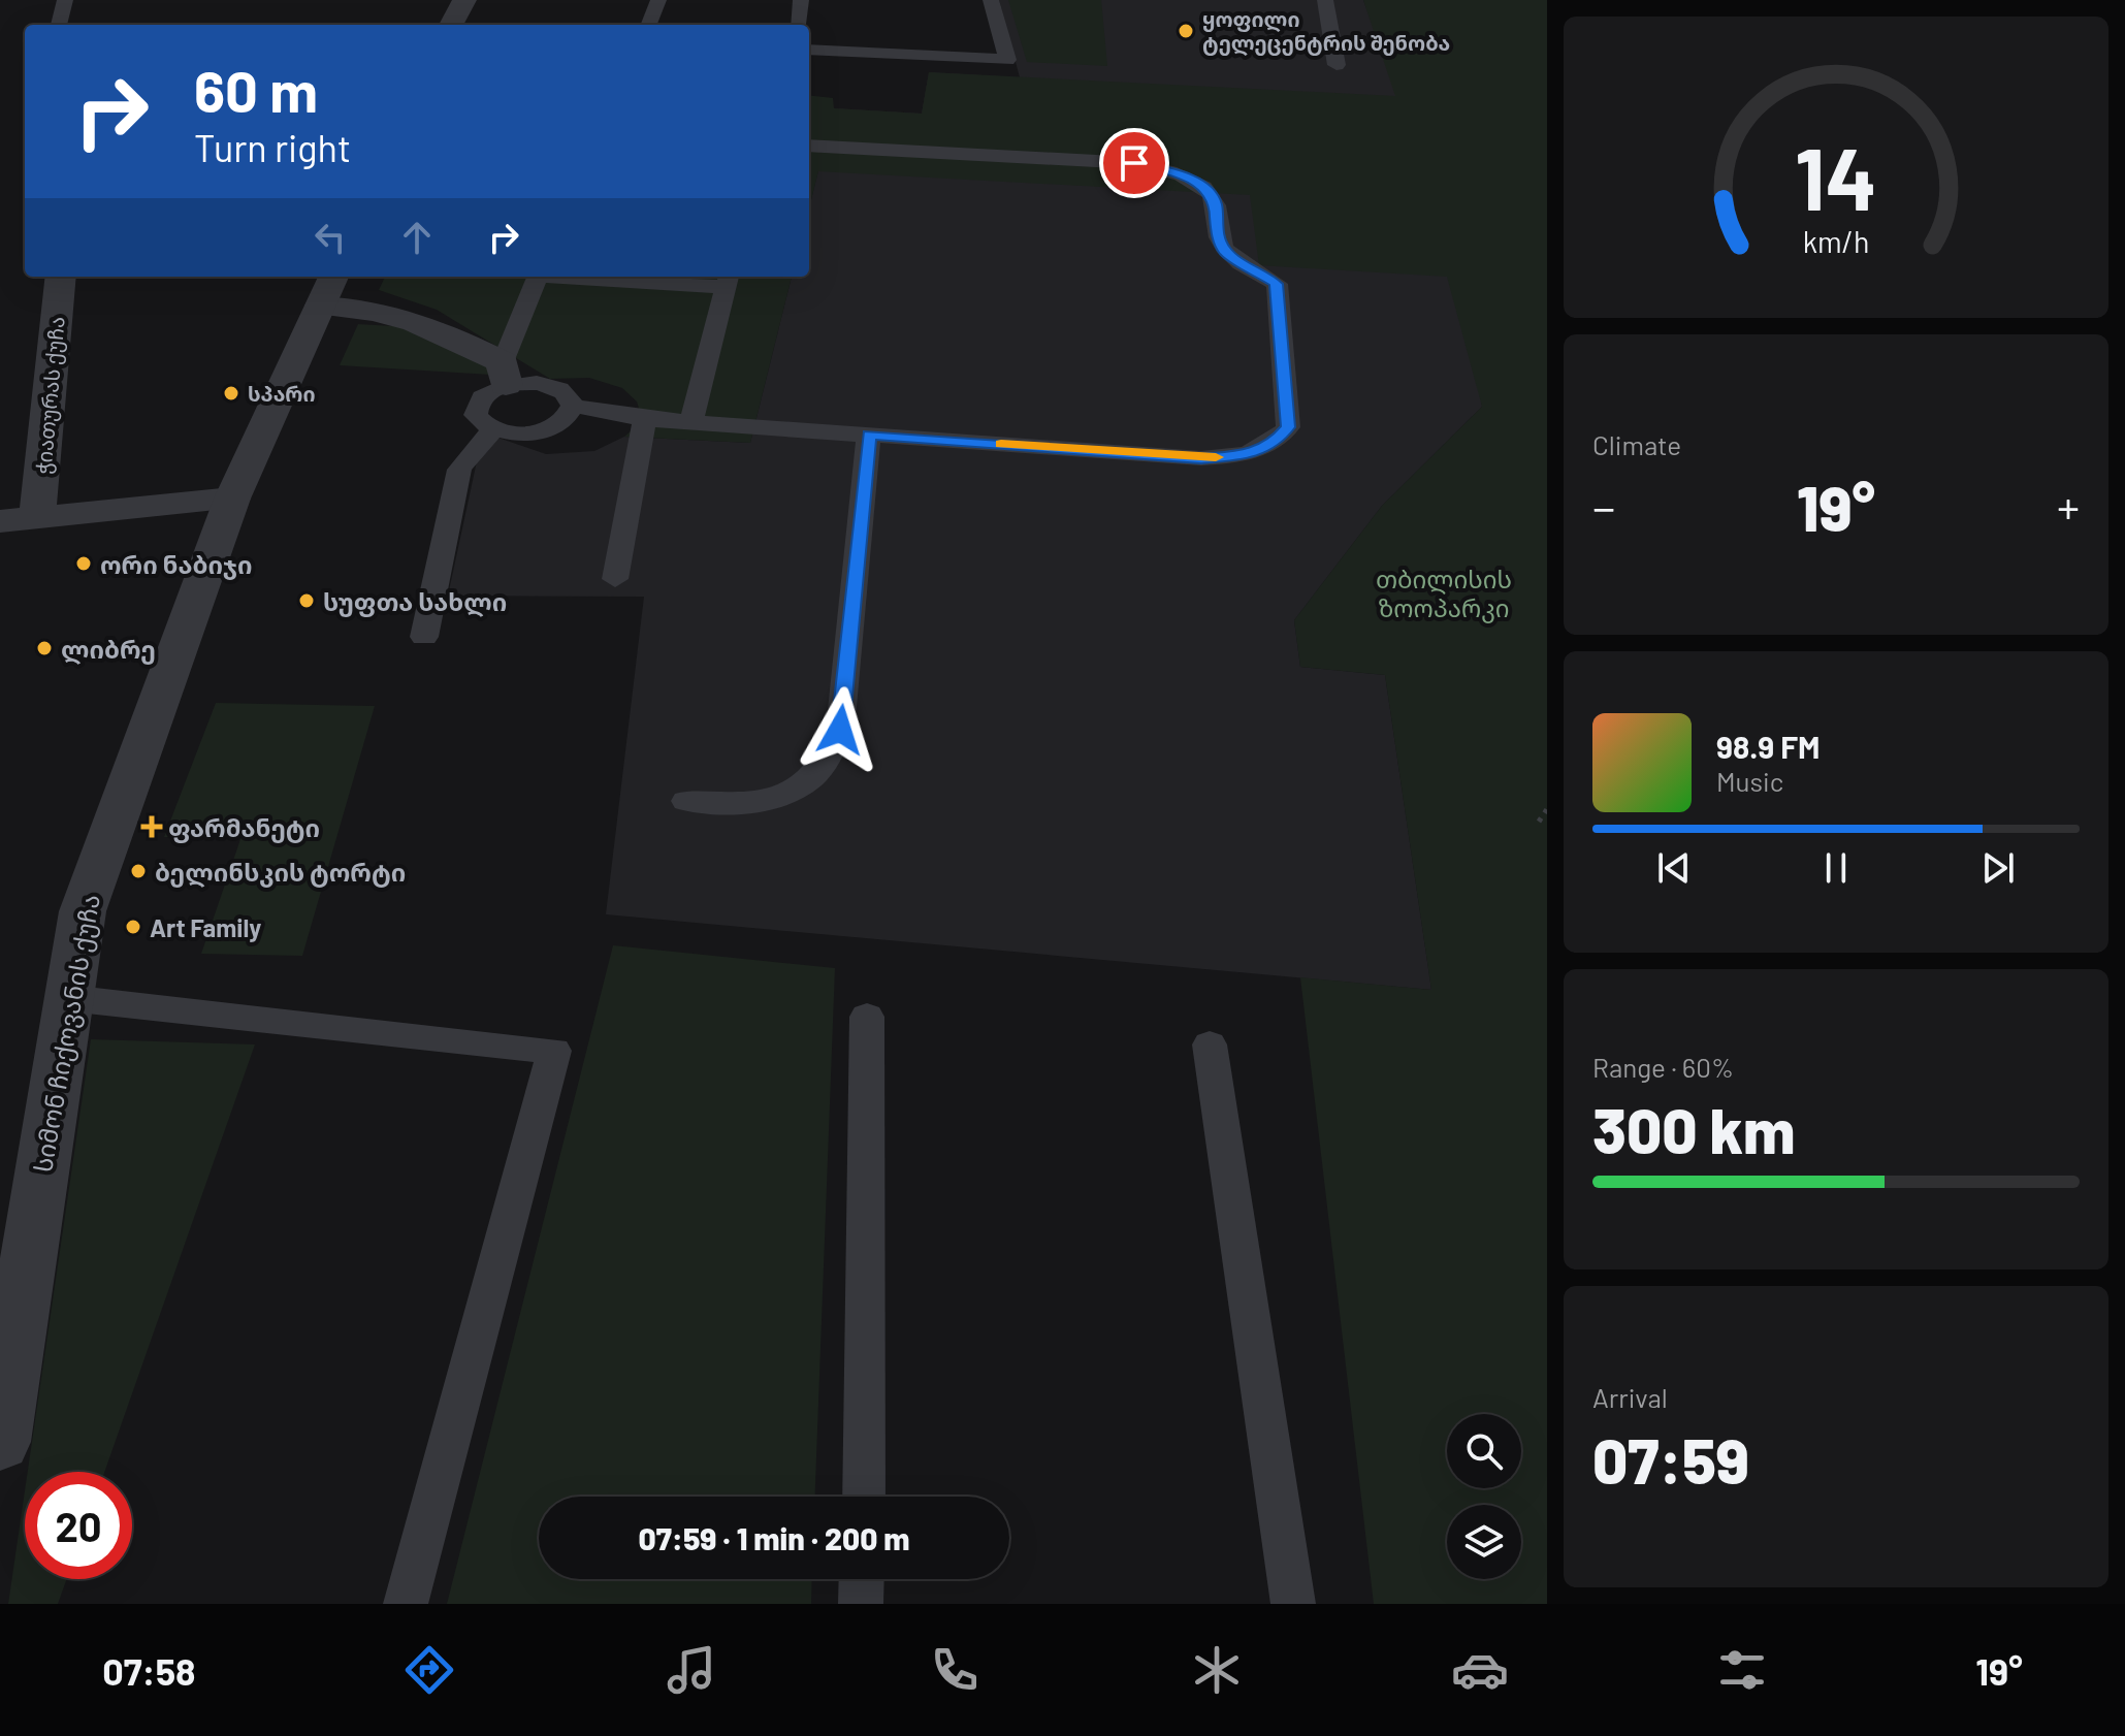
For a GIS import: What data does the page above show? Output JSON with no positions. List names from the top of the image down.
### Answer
{
  "streets": {
    "street": ["ჭიათურას ქუჩა", "სიმონ ჩიქოვანის ქუჩა"]
  },
  "parks": ["თბილისის ზოოპარკი"],
  "places": {
    "other": [
      "ყოფილი ტელეცენტრის შენობა",
      "სპარი",
      "ორი ნაბიჯი",
      "სუფთა სახლი",
      "ლიბრე",
      "ბელინსკის ტორტი",
      "Art Family"
    ],
    "health": ["ფარმანეტი"]
  },
  "page": {
    "turn": ["60 m", "Turn right"],
    "tile": [
      "Climate",
      ["Range · 60%", "300 km"],
      ["Arrival", "07:59"]
    ],
    "heat": ["−", "19°", "+"],
    "song": ["98.9 FM", "Music"],
    "limit": "20",
    "trip": "07:59 · 1 min · 200 m",
    "tabs": ["07:58", "19°"],
    "gauge": ["14", "km/h"]
  }
}
